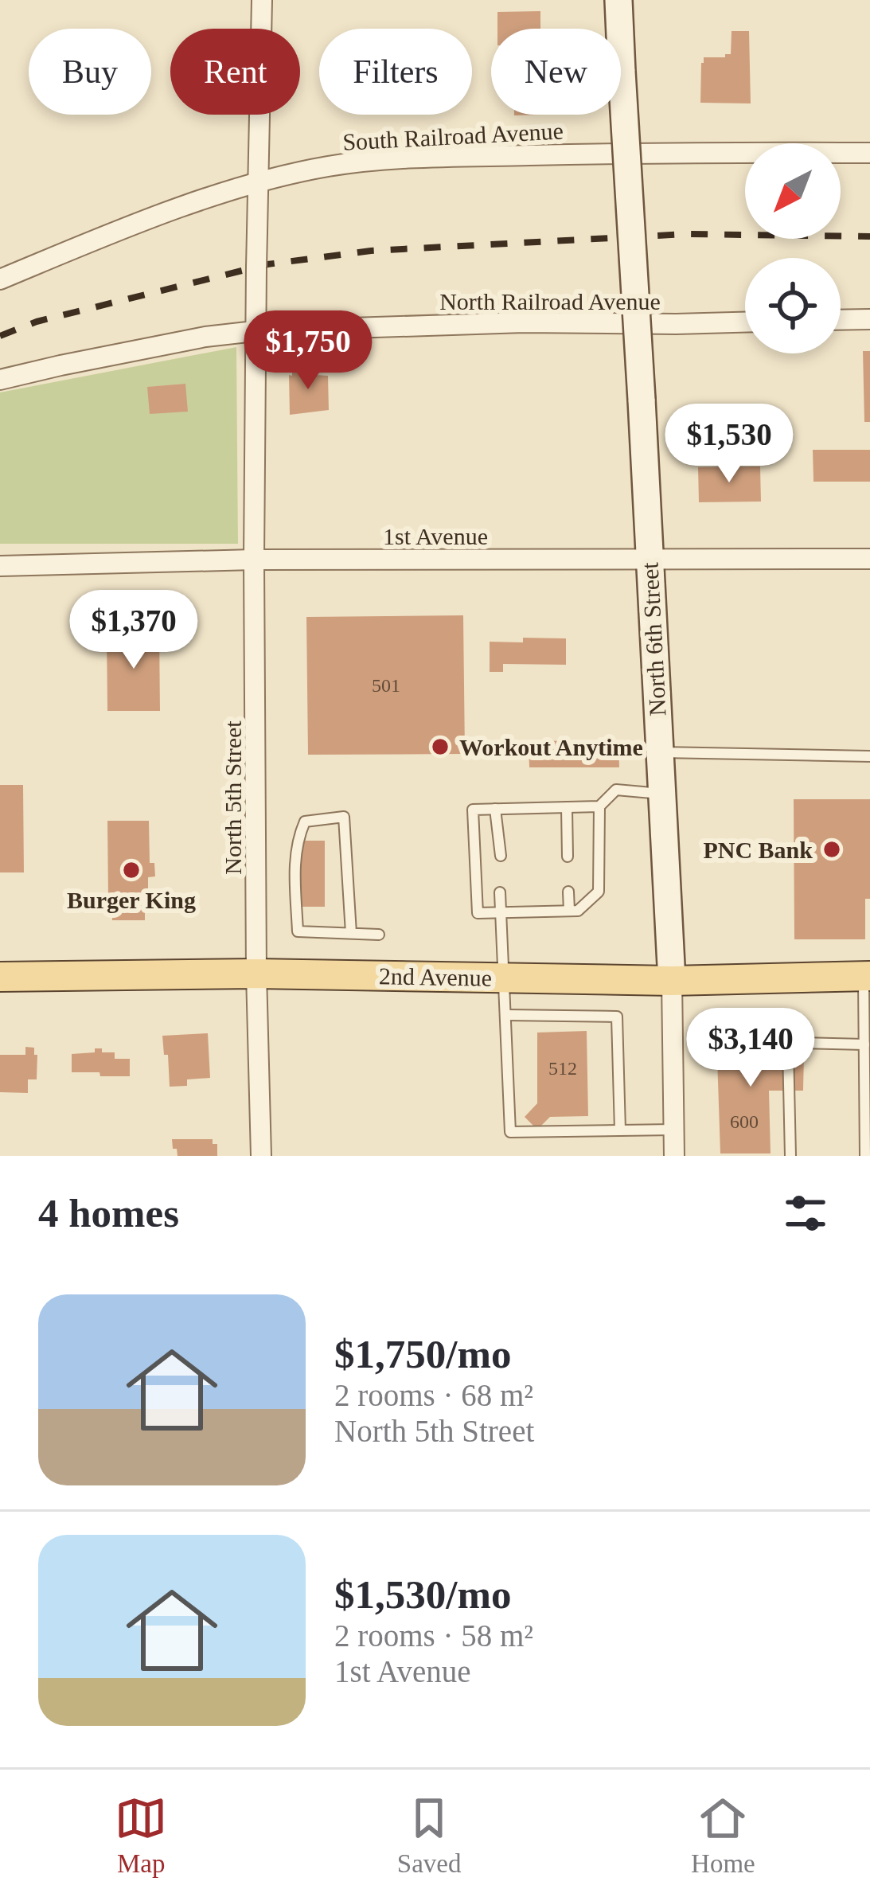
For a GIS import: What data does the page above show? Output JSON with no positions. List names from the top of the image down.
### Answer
{
  "streets": {
    "main road": ["2nd Avenue"],
    "street": [
      "South Railroad Avenue",
      "North Railroad Avenue",
      "1st Avenue",
      "North 6th Street",
      "North 5th Street"
    ]
  },
  "crossings": [
    ["South Railroad Avenue", "North 5th Street"],
    ["North Railroad Avenue", "North 5th Street"],
    ["1st Avenue", "North 6th Street"],
    ["1st Avenue", "North 5th Street"],
    ["North 6th Street", "2nd Avenue"],
    ["North 5th Street", "2nd Avenue"]
  ],
  "places": ["Workout Anytime", "PNC Bank", "Burger King"],
  "house_numbers": ["501", "512", "600"],
  "north": "bottom left",
  "page": {
    "chip": [
      "Buy",
      "Rent",
      "Filters",
      "New"
    ],
    "price": [
      "$1,750",
      "$1,530",
      "$1,370",
      "$3,140"
    ],
    "heading": "4 homes",
    "list": [
      {
        "name": "$1,750/mo",
        "note": "2 rooms · 68 m² · North 5th Street"
      },
      {
        "name": "$1,530/mo",
        "note": "2 rooms · 58 m² · 1st Avenue"
      }
    ],
    "tabs": ["Map", "Saved", "Home"]
  }
}
